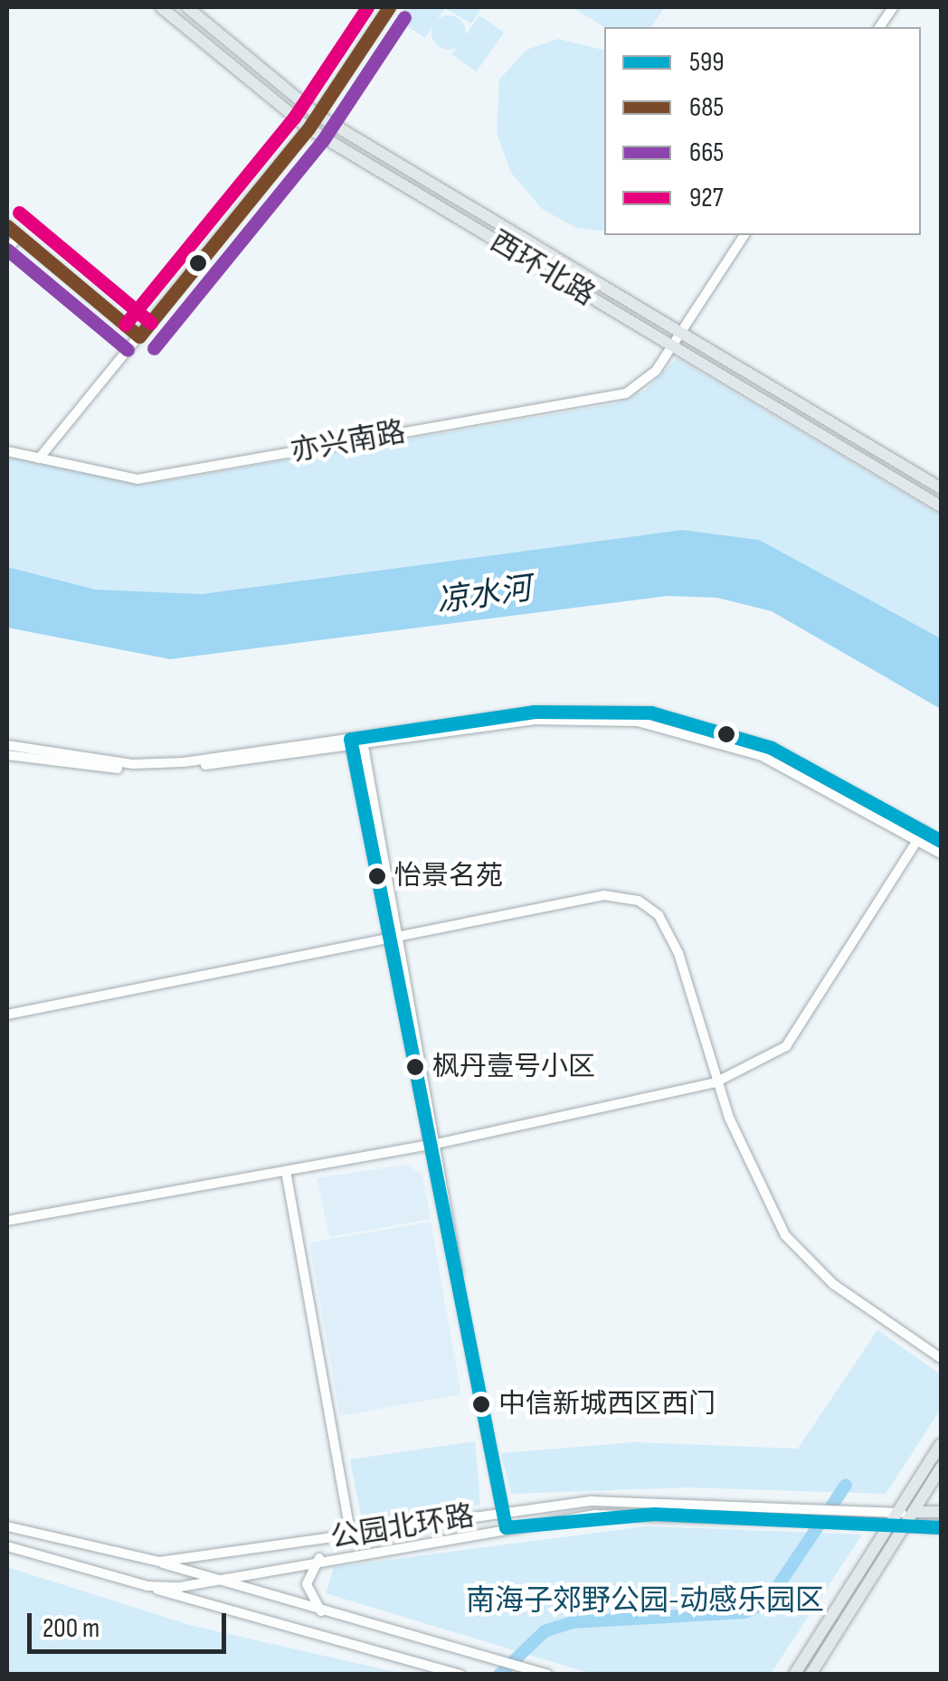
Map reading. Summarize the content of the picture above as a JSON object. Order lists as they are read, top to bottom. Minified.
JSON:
{"streets":{"main road":["西环北路"],"street":["亦兴南路","公园北环路"]},"crossings":[["西环北路","亦兴南路"]],"water":["凉水河"],"parks":["南海子郊野公园-动感乐园区"],"places":["怡景名苑","枫丹壹号小区","中信新城西区西门"],"lines":["transit line 685","transit line 927","transit line 665","transit line 599"],"legend":["599","685","665","927"],"scale_bar":"200 m"}
